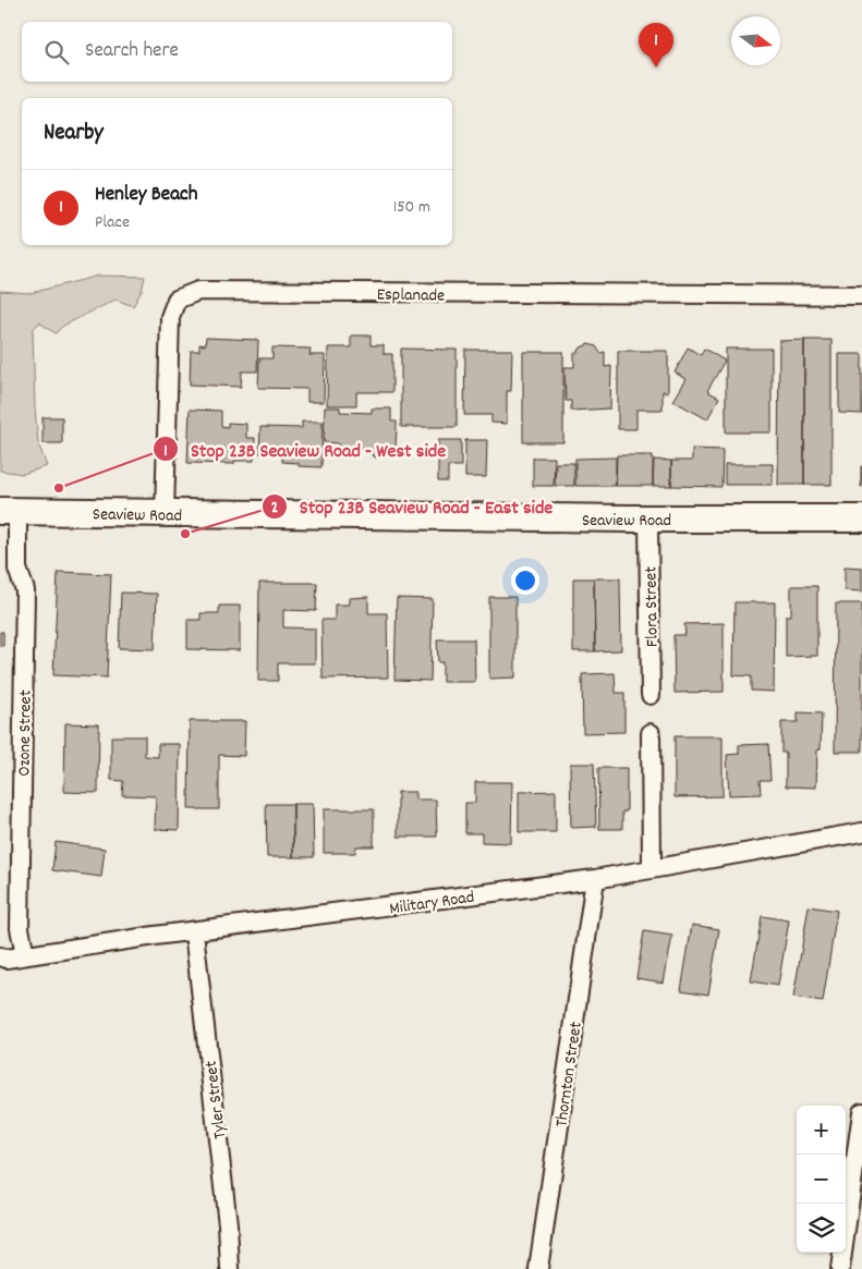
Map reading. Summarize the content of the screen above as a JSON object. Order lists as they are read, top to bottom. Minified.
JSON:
{"streets":{"main road":["Seaview Road"],"street":["Esplanade","Flora Street","Ozone Street","Military Road","Thornton Street","Tyler Street"]},"crossings":[["Esplanade","Seaview Road"],["Seaview Road","Flora Street"],["Seaview Road","Ozone Street"],["Ozone Street","Military Road"],["Military Road","Thornton Street"],["Military Road","Tyler Street"]],"places":["Stop 23B Seaview Road - West side","Stop 23B Seaview Road - East side"],"north":"right","page":{"search":"Search here","pins":"1","heading":"Nearby","list":[{"mark":"1","name":"Henley Beach","note":"Place","value":"150 m"}],"map_buttons":["+","−"]}}
